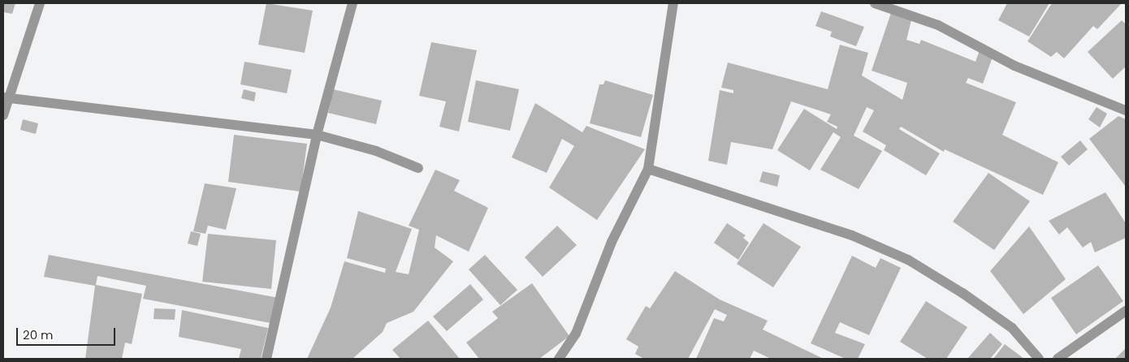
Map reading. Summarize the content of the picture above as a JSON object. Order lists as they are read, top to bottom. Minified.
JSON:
{"scale_bar":"20 m"}
